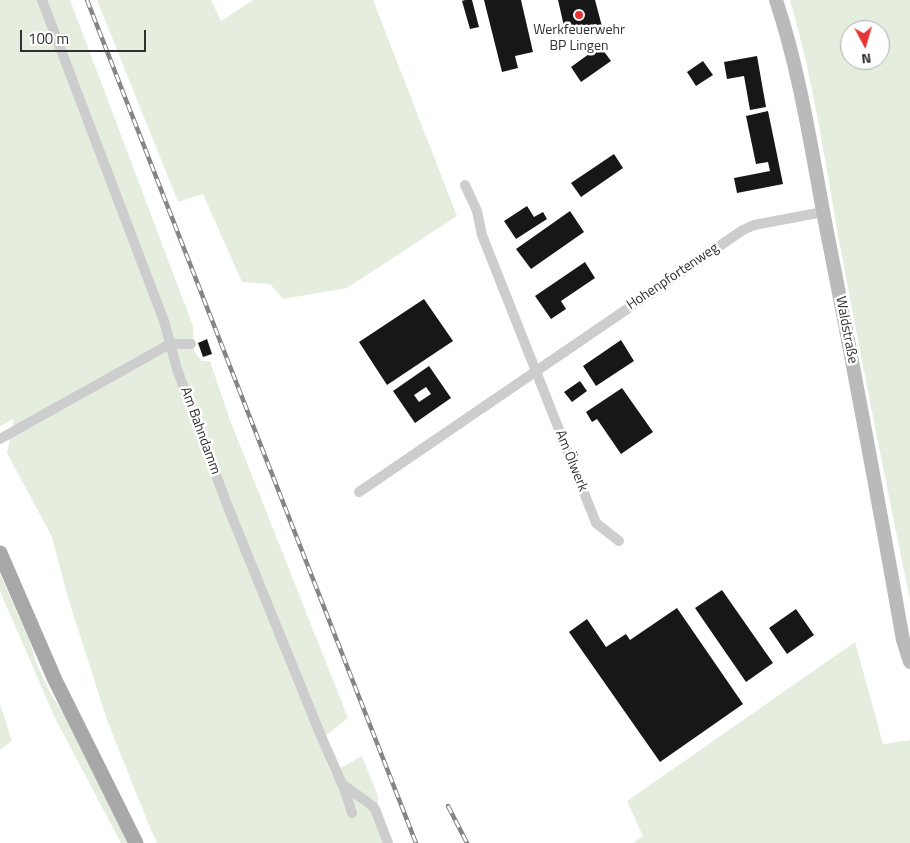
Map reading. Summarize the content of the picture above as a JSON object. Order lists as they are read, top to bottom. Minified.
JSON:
{"streets":{"street":["Hohenpfortenweg","Waldstraße","Am Bahndamm","Am Ölwerk"]},"crossings":[["Hohenpfortenweg","Waldstraße"],["Hohenpfortenweg","Am Ölwerk"]],"places":["Werkfeuerwehr BP Lingen"],"scale_bar":"100 m","north":"bottom"}
